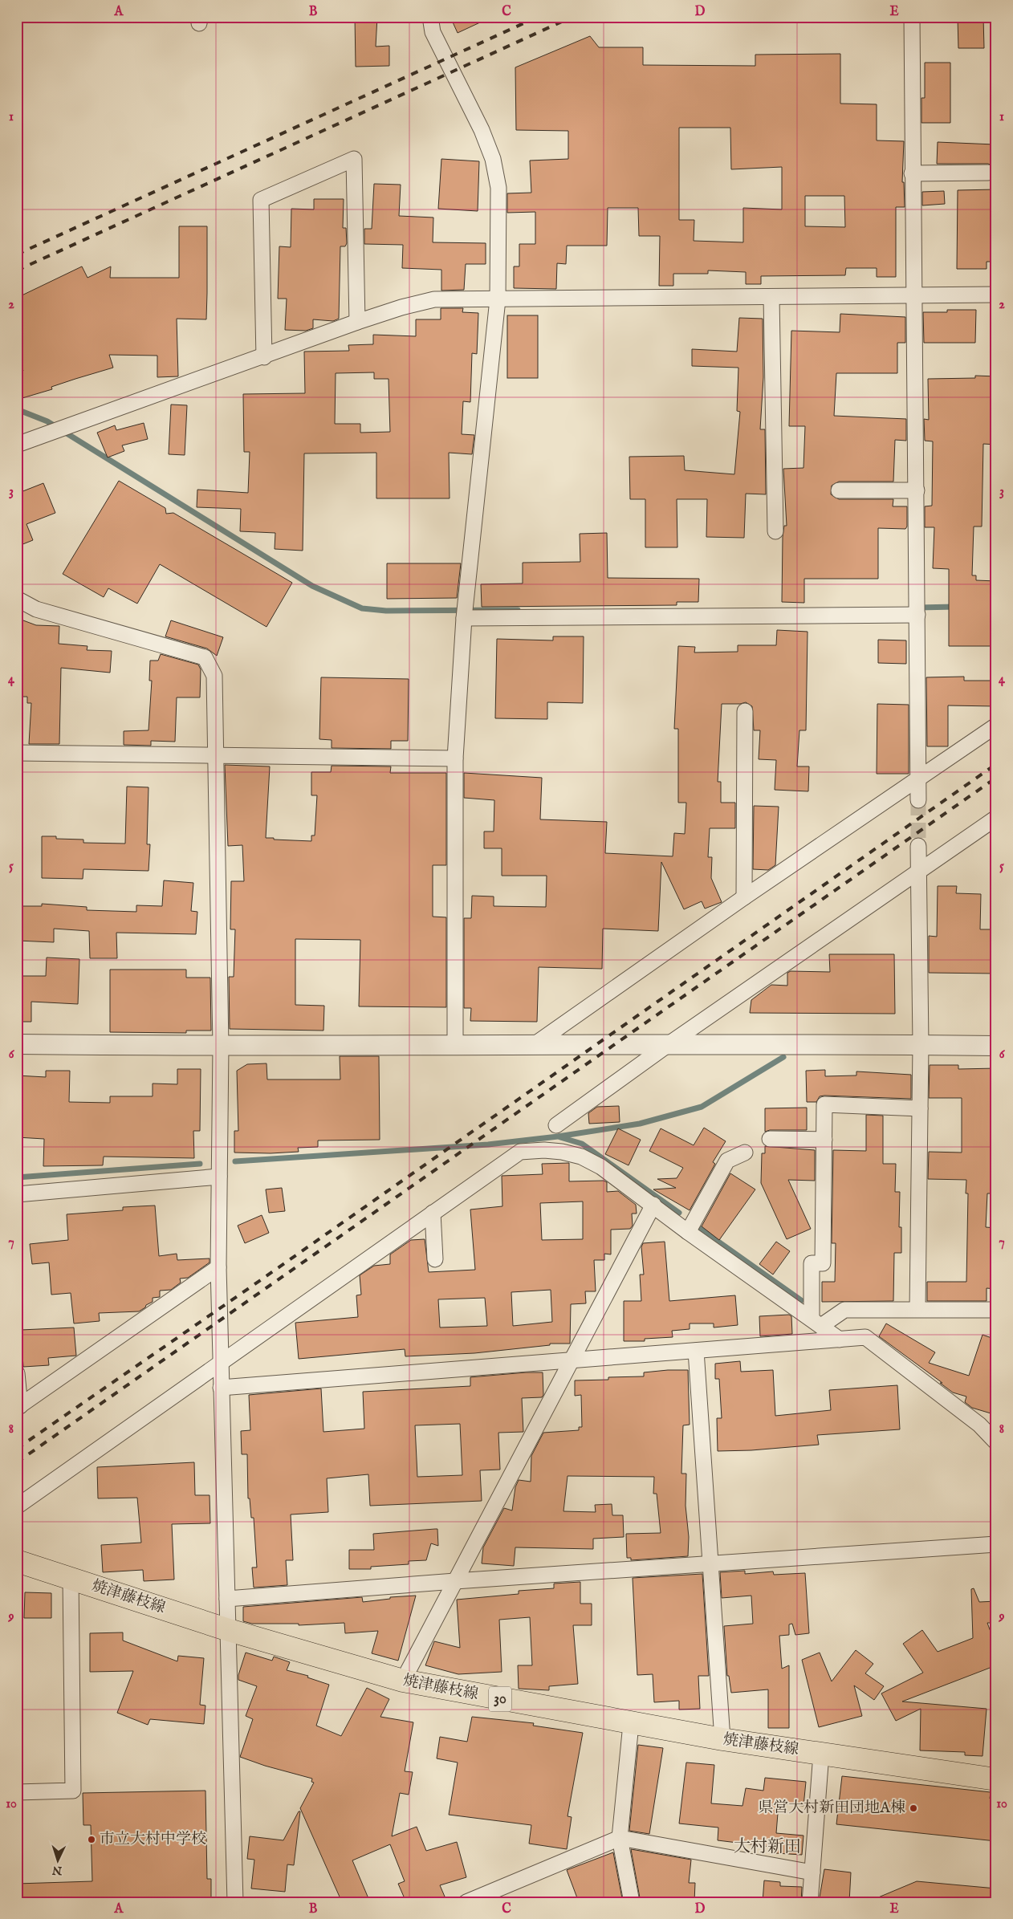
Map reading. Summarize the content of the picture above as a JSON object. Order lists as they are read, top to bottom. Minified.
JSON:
{"streets":{"main road":["焼津藤枝線","30"]},"districts":["大村新田"],"places":["県営大村新田団地A棟","市立大村中学校"],"north":"bottom","grid":{"columns":["A","B","C","D","E"],"rows":["1","2","3","4","5","6","7","8","9","10"]}}
